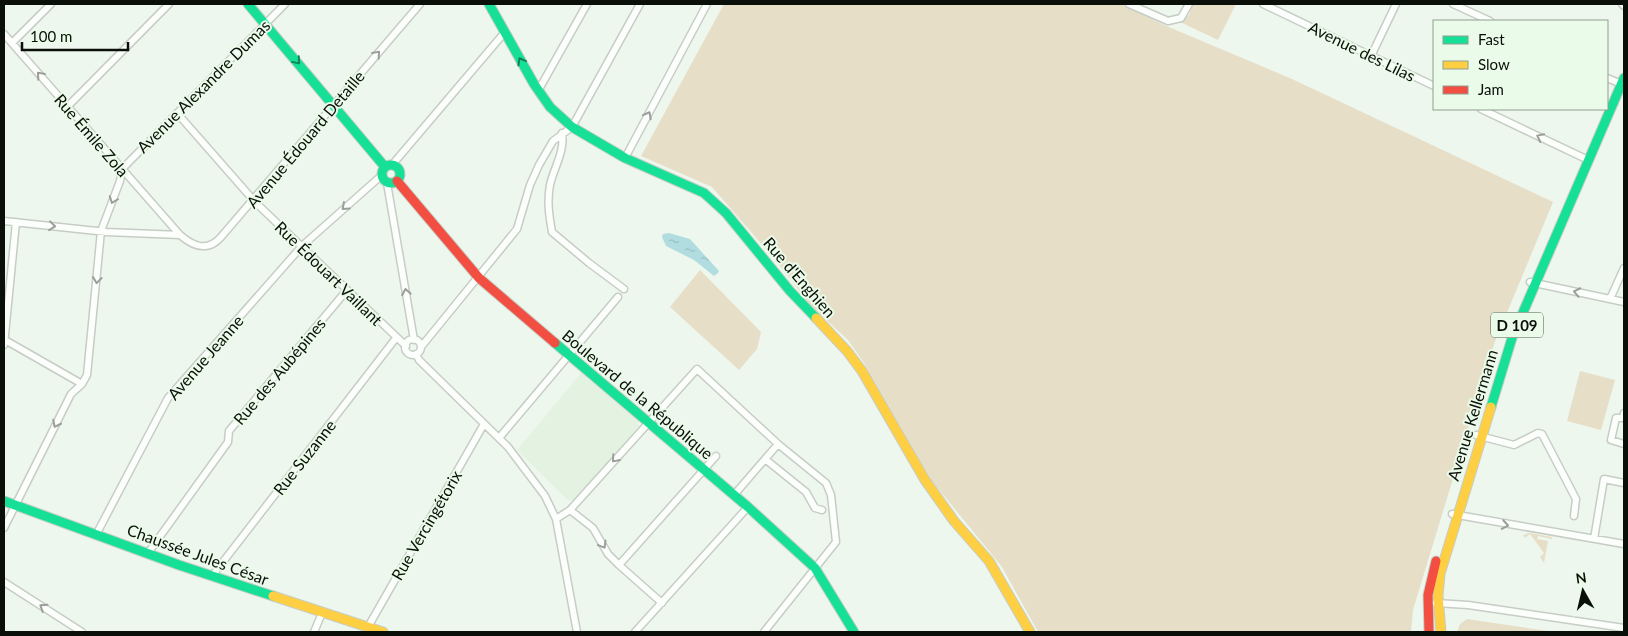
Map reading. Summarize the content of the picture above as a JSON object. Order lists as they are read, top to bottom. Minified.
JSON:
{"streets":{"street":["Avenue des Lilas","Avenue Alexandre Dumas","Rue Émile Zola","Avenue Édouard Detaille","Rue Édouart Vaillant","Rue d'Enghien","D 109","Avenue Jeanne","Rue des Aubépines","Boulevard de la République","Avenue Kellermann","Rue Suzanne","Rue Vercingétorix","Chaussée Jules César"]},"crossings":[["Avenue Alexandre Dumas","Rue Émile Zola"],["Avenue Alexandre Dumas","Rue Édouart Vaillant"],["Avenue Alexandre Dumas","Boulevard de la République"],["Rue Émile Zola","Avenue Édouard Detaille"],["Avenue Édouard Detaille","Rue Édouart Vaillant"],["Avenue Édouard Detaille","Boulevard de la République"],["Rue Édouart Vaillant","Avenue Jeanne"],["Rue Édouart Vaillant","Rue des Aubépines"],["Rue Édouart Vaillant","Rue Suzanne"],["Rue d'Enghien","Avenue Jeanne"],["Avenue Jeanne","Boulevard de la République"],["Avenue Jeanne","Chaussée Jules César"],["Rue des Aubépines","Chaussée Jules César"],["Rue Suzanne","Chaussée Jules César"],["Rue Vercingétorix","Chaussée Jules César"]],"one_way":["Avenue Édouard Detaille"],"legend":["Fast","Slow","Jam"],"scale_bar":"100 m","north":"top"}
